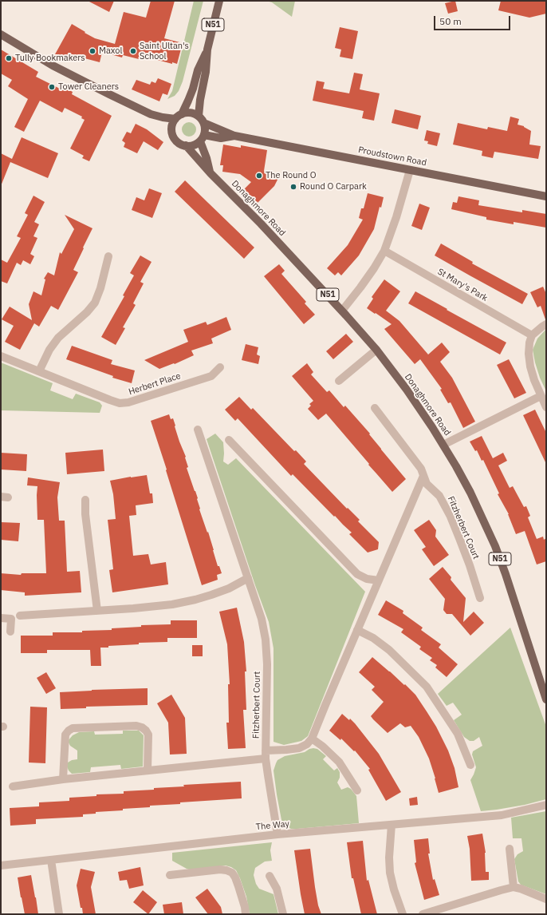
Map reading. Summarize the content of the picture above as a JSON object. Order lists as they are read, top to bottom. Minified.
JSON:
{"streets":{"main road":["N51","Proudstown Road","Donaghmore Road"],"street":["St Mary's Park","Herbert Place","Fitzherbert Court","The Way"]},"crossings":[["N51","Proudstown Road"],["N51","Donaghmore Road"],["Proudstown Road","Donaghmore Road"],["Fitzherbert Court","The Way"]],"places":["Maxol","Saint Ultan's School","Tully Bookmakers","Tower Cleaners","The Round O","Round O Carpark"],"scale_bar":"50 m"}
